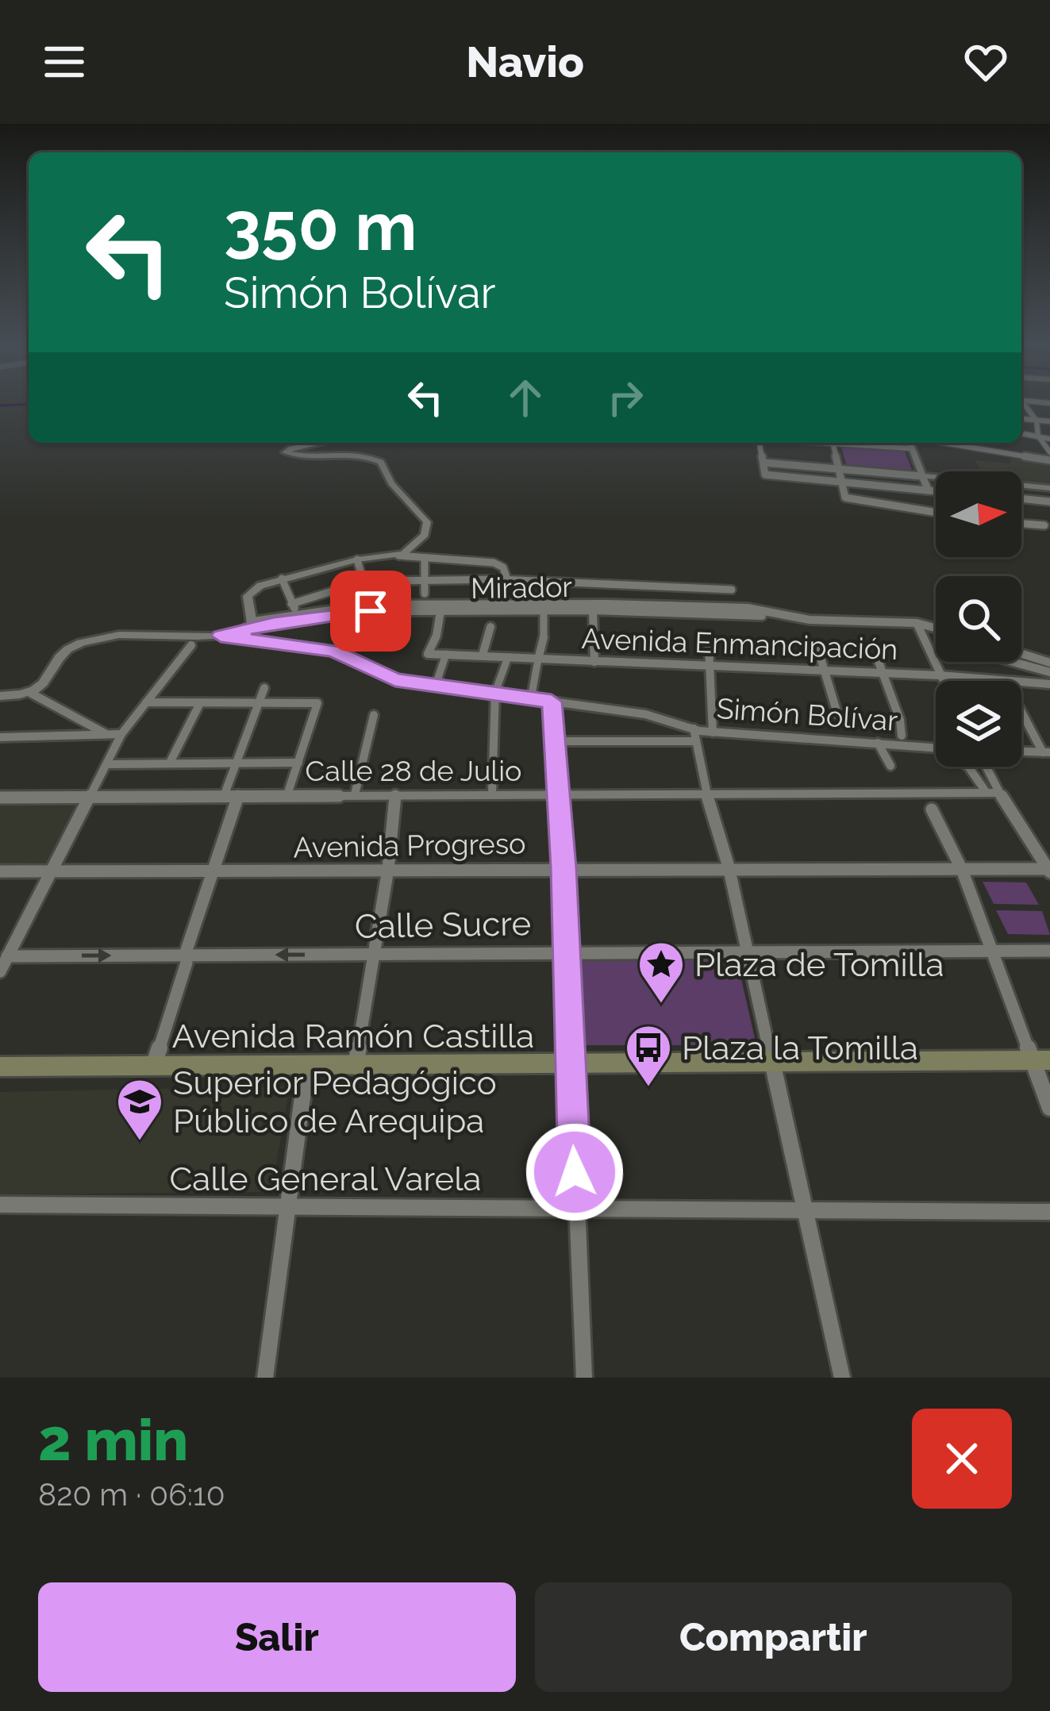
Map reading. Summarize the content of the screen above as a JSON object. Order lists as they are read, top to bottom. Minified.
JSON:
{"streets":{"main road":["Avenida Ramón Castilla"],"street":["Mirador","Avenida Enmancipación","Simón Bolívar","Calle 28 de Julio","Avenida Progreso","Calle Sucre","Calle General Varela"]},"crossings":[["Mirador","Avenida Enmancipación"],["Simón Bolívar","Calle 28 de Julio"]],"places":{"place":["Plaza de Tomilla"],"bus stop":["Plaza la Tomilla"],"school or university":["Superior Pedagógico Público de Arequipa"]},"north":"right","page":{"header":"Navio","turn":["350 m","Simón Bolívar"],"heading":["2 min","820 m · 06:10"],"buttons":["Salir","Compartir"]}}
